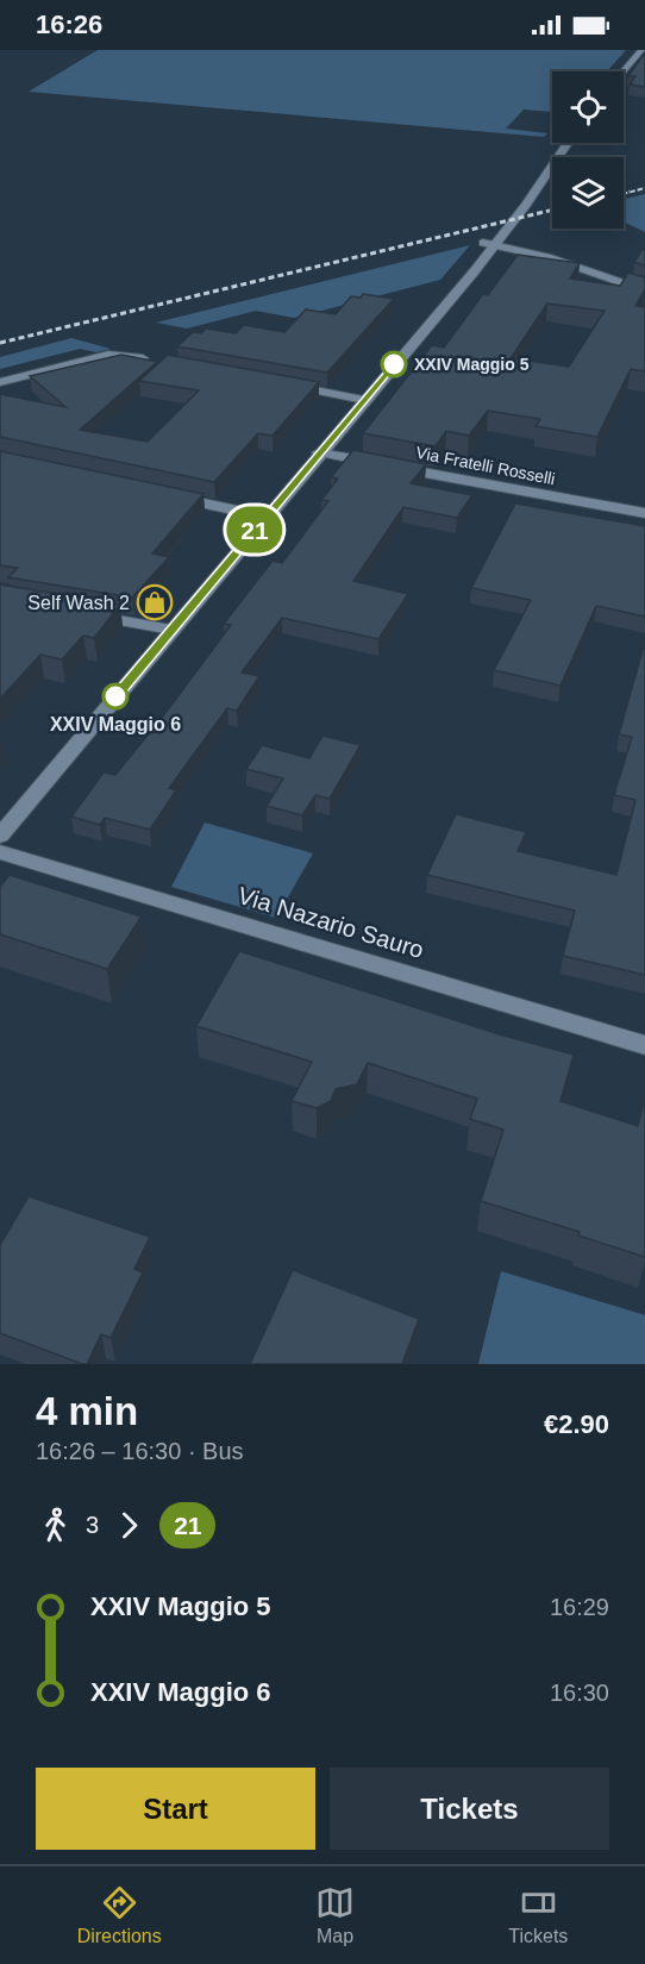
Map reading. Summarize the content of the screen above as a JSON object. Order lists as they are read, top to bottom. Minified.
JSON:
{"streets":{"street":["Via Fratelli Rosselli","Via Nazario Sauro"]},"places":{"other":["XXIV Maggio 5","XXIV Maggio 6"],"shop":["Self Wash 2"]},"lines":["bus line 21"],"page":{"status":"16:26","on_map":"21","heading":["4 min","16:26 – 16:30 · Bus","€2.90"],"legs":["3","21"],"list":[{"name":"XXIV Maggio 5","value":"16:29"},{"name":"XXIV Maggio 6","value":"16:30"}],"buttons":["Start","Tickets"],"tabs":["Directions","Map","Tickets"]}}
